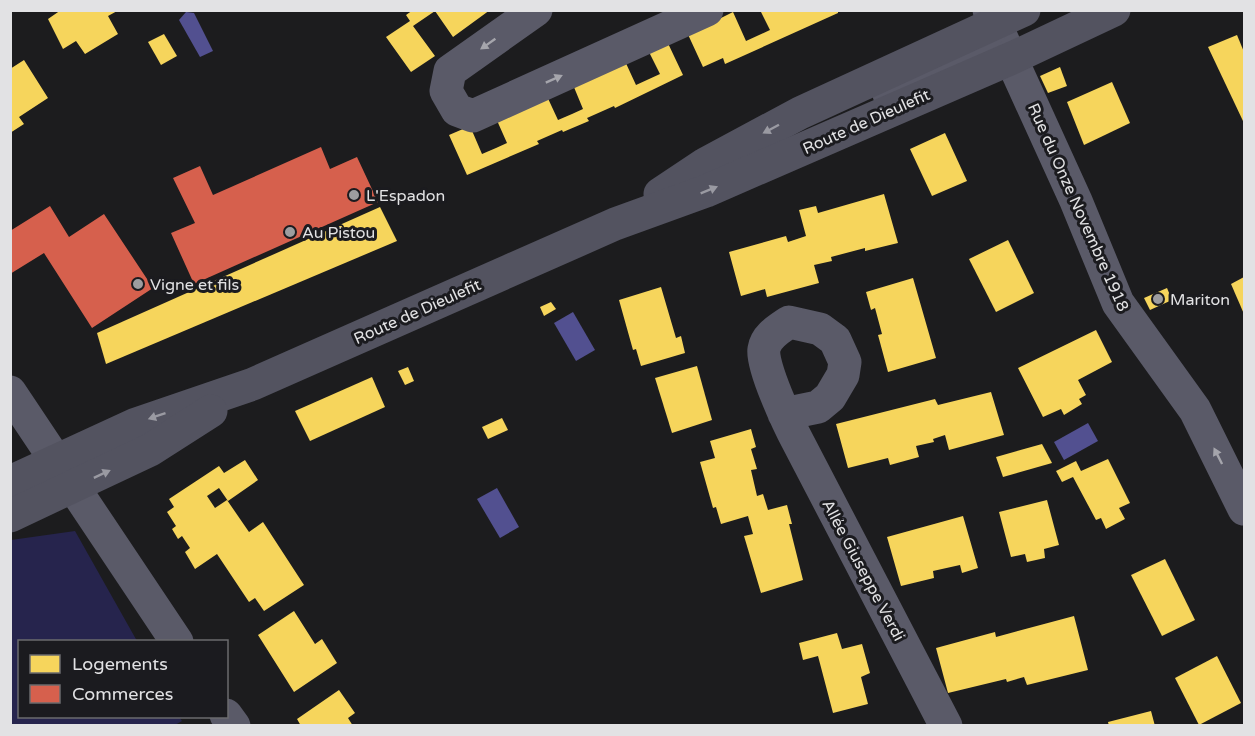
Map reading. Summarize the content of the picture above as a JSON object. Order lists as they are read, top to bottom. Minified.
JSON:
{"streets":{"main road":["Route de Dieulefit"],"street":["Rue du Onze Novembre 1918","Allée Giuseppe Verdi"]},"crossings":[["Route de Dieulefit","Rue du Onze Novembre 1918"]],"one_way":["Rue du Onze Novembre 1918"],"places":["L'Espadon","Au Pistou","Vigne et fils","Mariton"],"legend":["Logements","Commerces"]}
